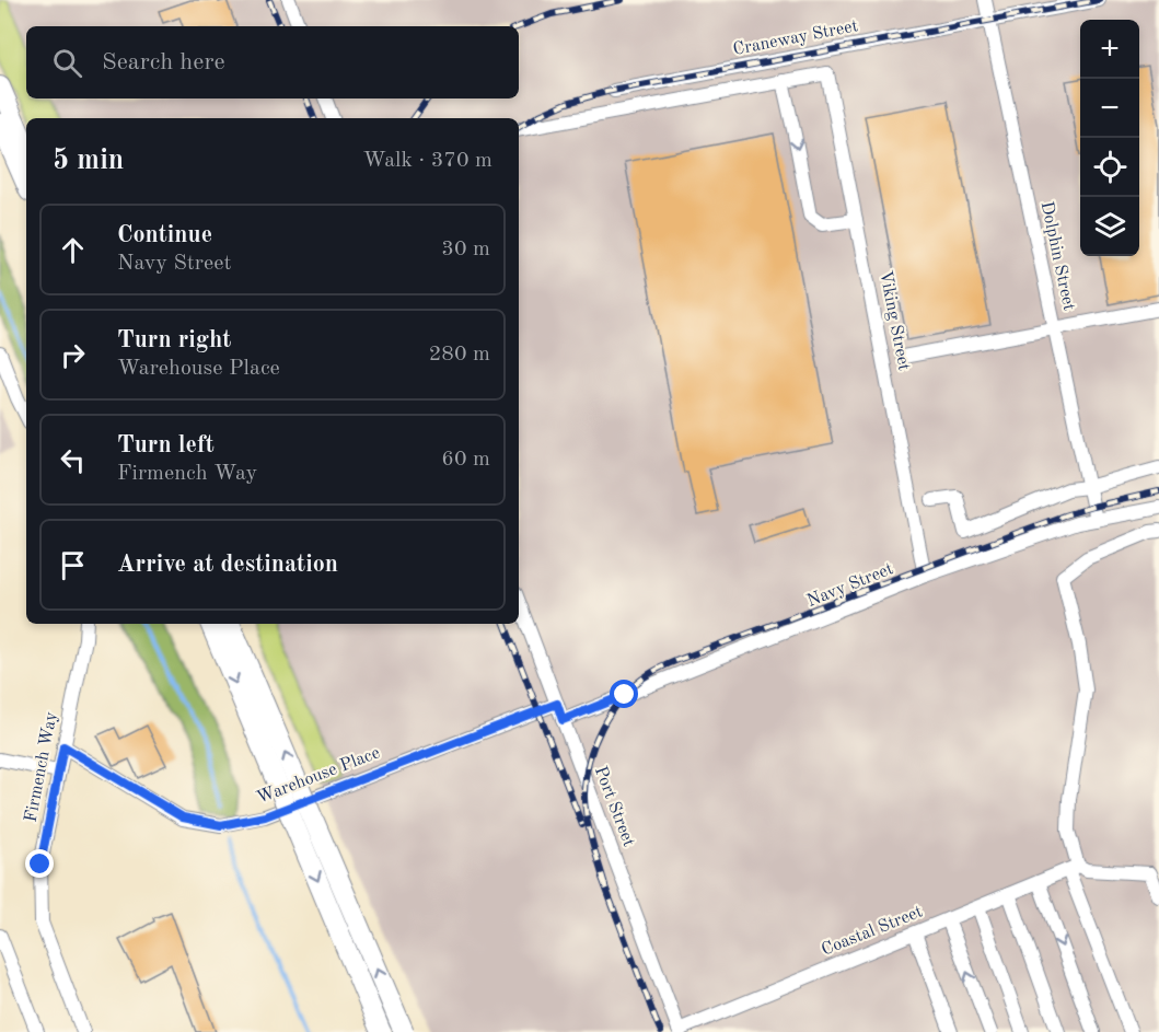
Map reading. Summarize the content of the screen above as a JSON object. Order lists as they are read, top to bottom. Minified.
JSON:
{"streets":{"street":["Craneway Street","Dolphin Street","Viking Street","Navy Street","Firmench Way","Warehouse Place","Port Street","Coastal Street"]},"crossings":[["Craneway Street","Dolphin Street"],["Dolphin Street","Navy Street"],["Viking Street","Navy Street"],["Navy Street","Port Street"],["Firmench Way","Warehouse Place"],["Warehouse Place","Port Street"],["Port Street","Coastal Street"]],"page":{"map_buttons":["+","−"],"search":"Search here","heading":["5 min","Walk · 370 m"],"list":[["Continue","Navy Street","30 m"],["Turn right","Warehouse Place","280 m"],["Turn left","Firmench Way","60 m"],"Arrive at destination"]}}
